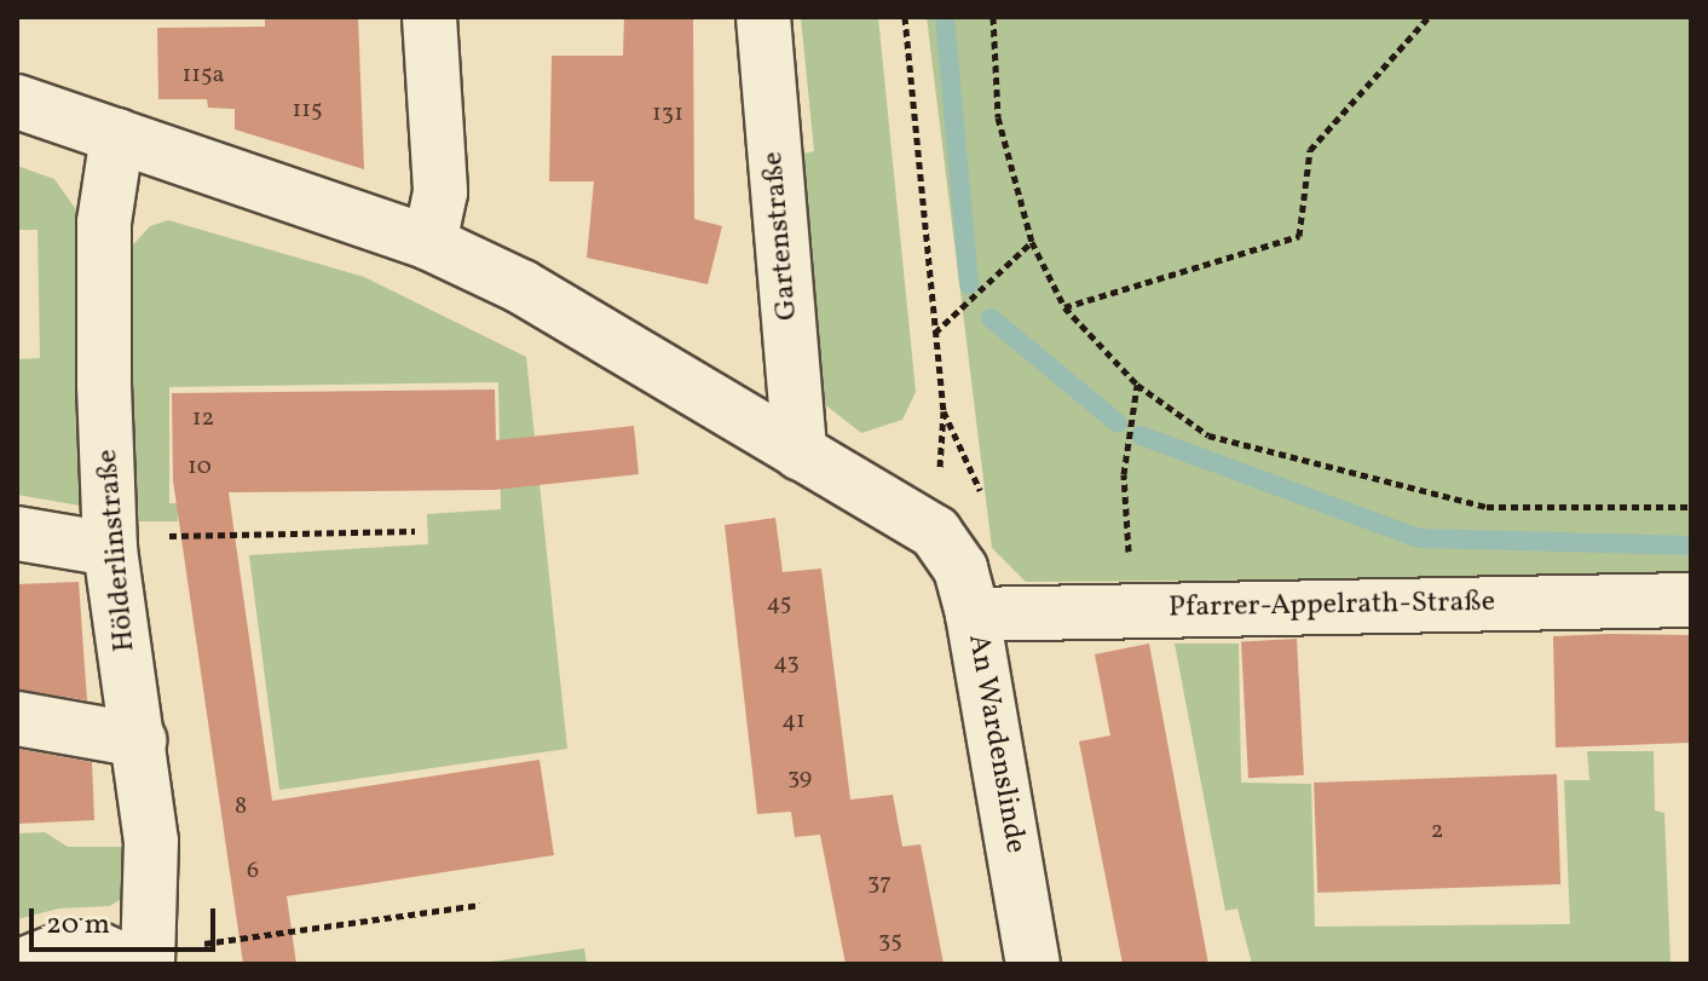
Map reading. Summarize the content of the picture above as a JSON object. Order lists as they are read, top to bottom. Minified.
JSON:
{"streets":{"street":["Gartenstraße","Hölderlinstraße","Pfarrer-Appelrath-Straße","An Wardenslinde"]},"crossings":[["Pfarrer-Appelrath-Straße","An Wardenslinde"]],"house_numbers":["115a","115","131","12","10","45","43","41","39","8","2","6","37","35"],"scale_bar":"20 m"}
